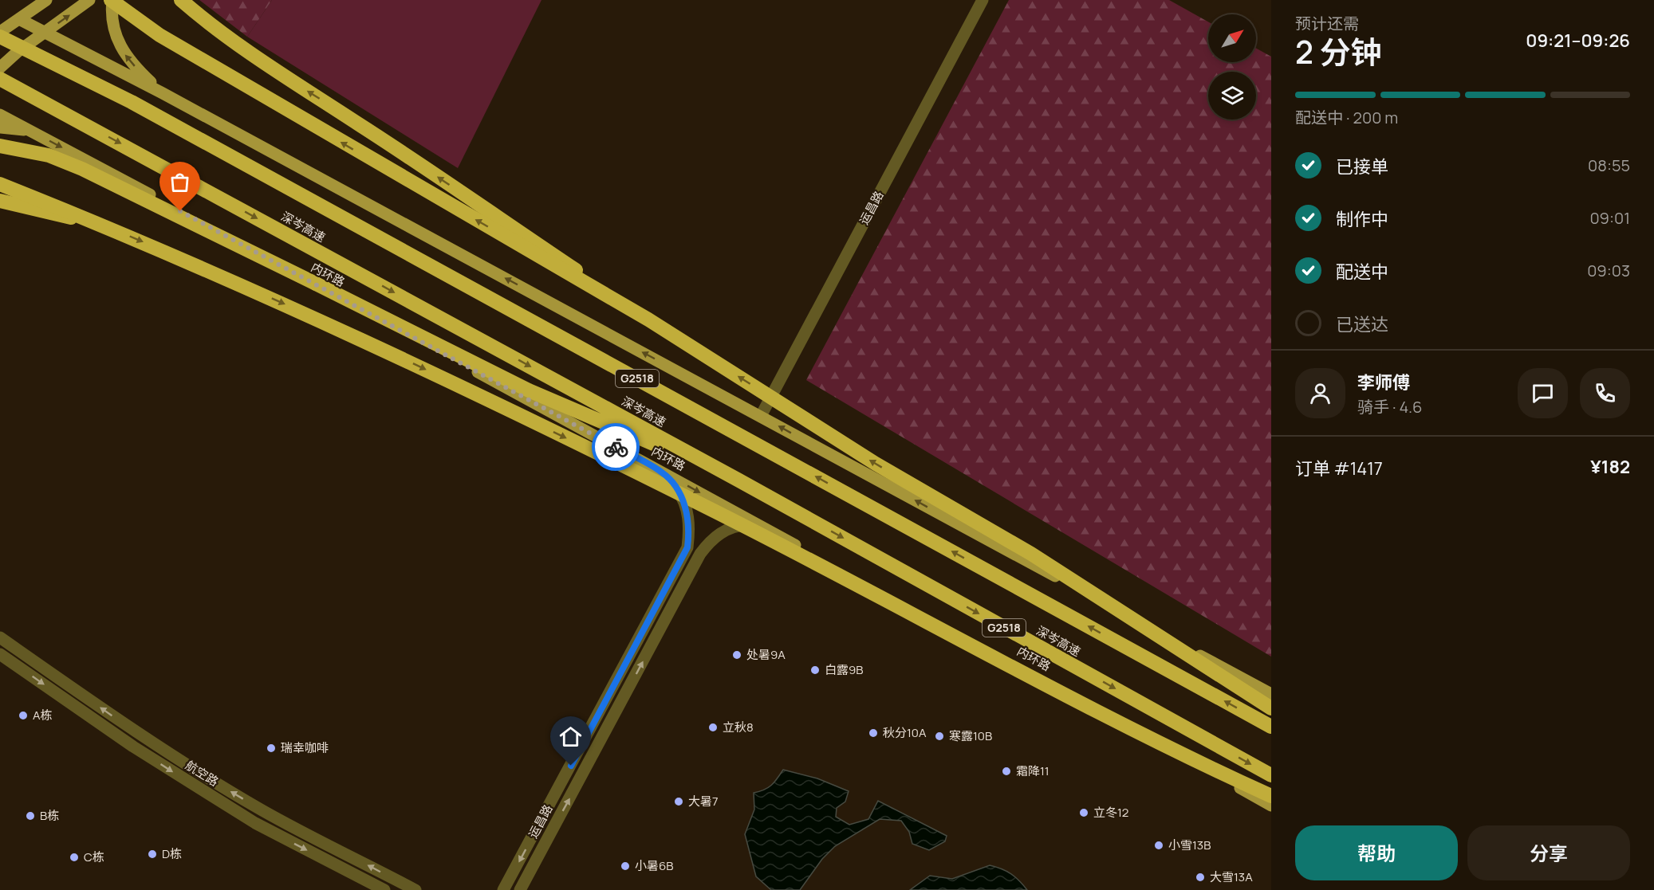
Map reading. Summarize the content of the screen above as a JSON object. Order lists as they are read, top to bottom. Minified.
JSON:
{"streets":{"highway":["深岑高速","G2518"],"main road":["内环路"],"street":["运昌路","航空路"]},"crossings":[["运昌路","内环路"]],"places":["处暑9A","白露9B","A栋","立秋8","秋分10A","寒露10B","瑞幸咖啡","霜降11","大暑7","立冬12","B栋","小雪13B","D栋","C栋","小暑6B","大雪13A"],"north":"top right","page":{"heading":["2 分钟","预计还需","09:21–09:26"],"panel":["李师傅","骑手 · 4.6","订单 #1417","¥182"],"bar":"配送中 · 200 m","list":[["已接单","08:55"],["制作中","09:01"],["配送中","09:03"],"已送达"],"buttons":["帮助","分享"]}}
